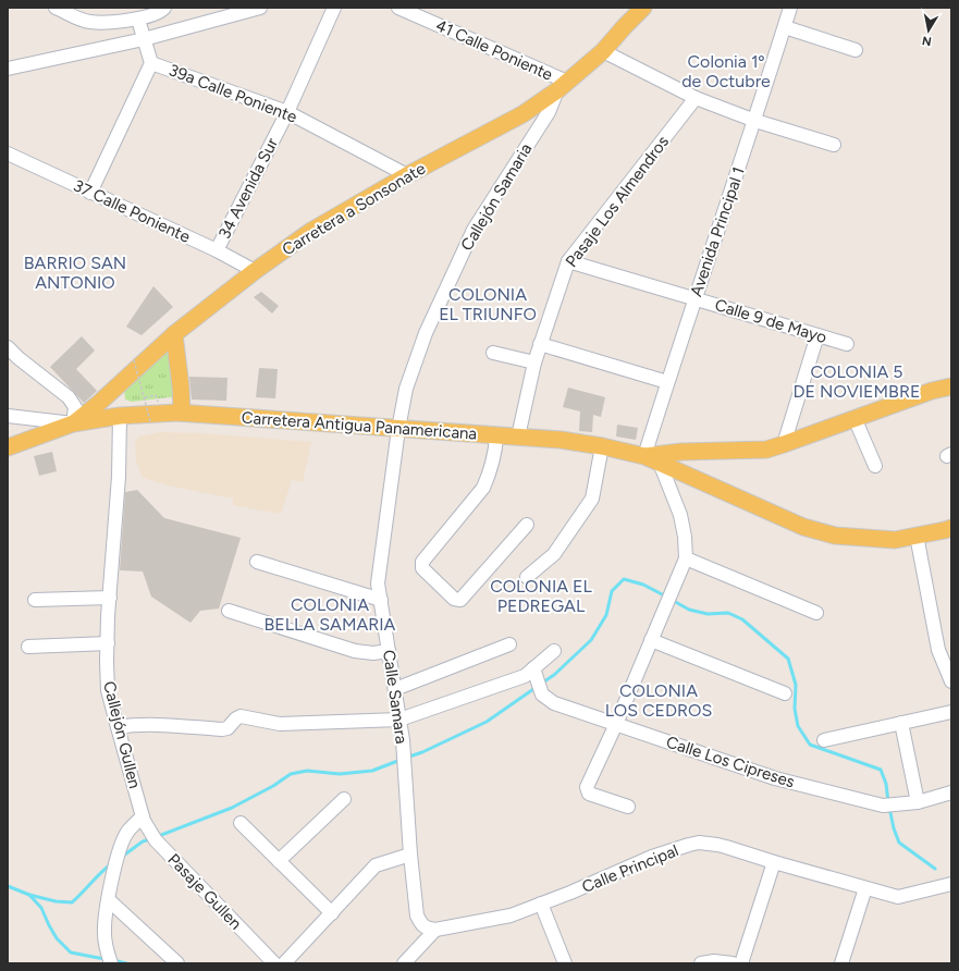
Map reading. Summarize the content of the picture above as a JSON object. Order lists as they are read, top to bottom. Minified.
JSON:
{"streets":{"main road":["Carretera a Sonsonate","Carretera Antigua Panamericana"],"street":["41 Calle Poniente","39a Calle Poniente","34 Avenida Sur","Callejón Samaria","Pasaje Los Almendros","37 Calle Poniente","Avenida Principal 1","Calle 9 de Mayo","Calle Samara","Callejón Gullen","Calle Los Cipreses","Calle Principal","Pasaje Gullen"]},"crossings":[["41 Calle Poniente","Callejón Samaria"],["41 Calle Poniente","Carretera a Sonsonate"],["39a Calle Poniente","34 Avenida Sur"],["39a Calle Poniente","Carretera a Sonsonate"],["34 Avenida Sur","37 Calle Poniente"],["Callejón Samaria","Carretera a Sonsonate"],["Callejón Samaria","Carretera Antigua Panamericana"],["Callejón Samaria","Calle Samara"],["Pasaje Los Almendros","Calle 9 de Mayo"],["Pasaje Los Almendros","Carretera Antigua Panamericana"],["Carretera a Sonsonate","37 Calle Poniente"],["Carretera a Sonsonate","Carretera Antigua Panamericana"],["Avenida Principal 1","Calle 9 de Mayo"],["Avenida Principal 1","Carretera Antigua Panamericana"],["Carretera Antigua Panamericana","Calle Samara"],["Carretera Antigua Panamericana","Callejón Gullen"],["Calle Samara","Calle Principal"],["Callejón Gullen","Pasaje Gullen"]],"districts":["Colonia 1º de Octubre","BARRIO SAN ANTONIO","COLONIA EL TRIUNFO","COLONIA 5 DE NOVIEMBRE","COLONIA EL PEDREGAL","COLONIA BELLA SAMARIA","COLONIA LOS CEDROS"],"north":"bottom"}
